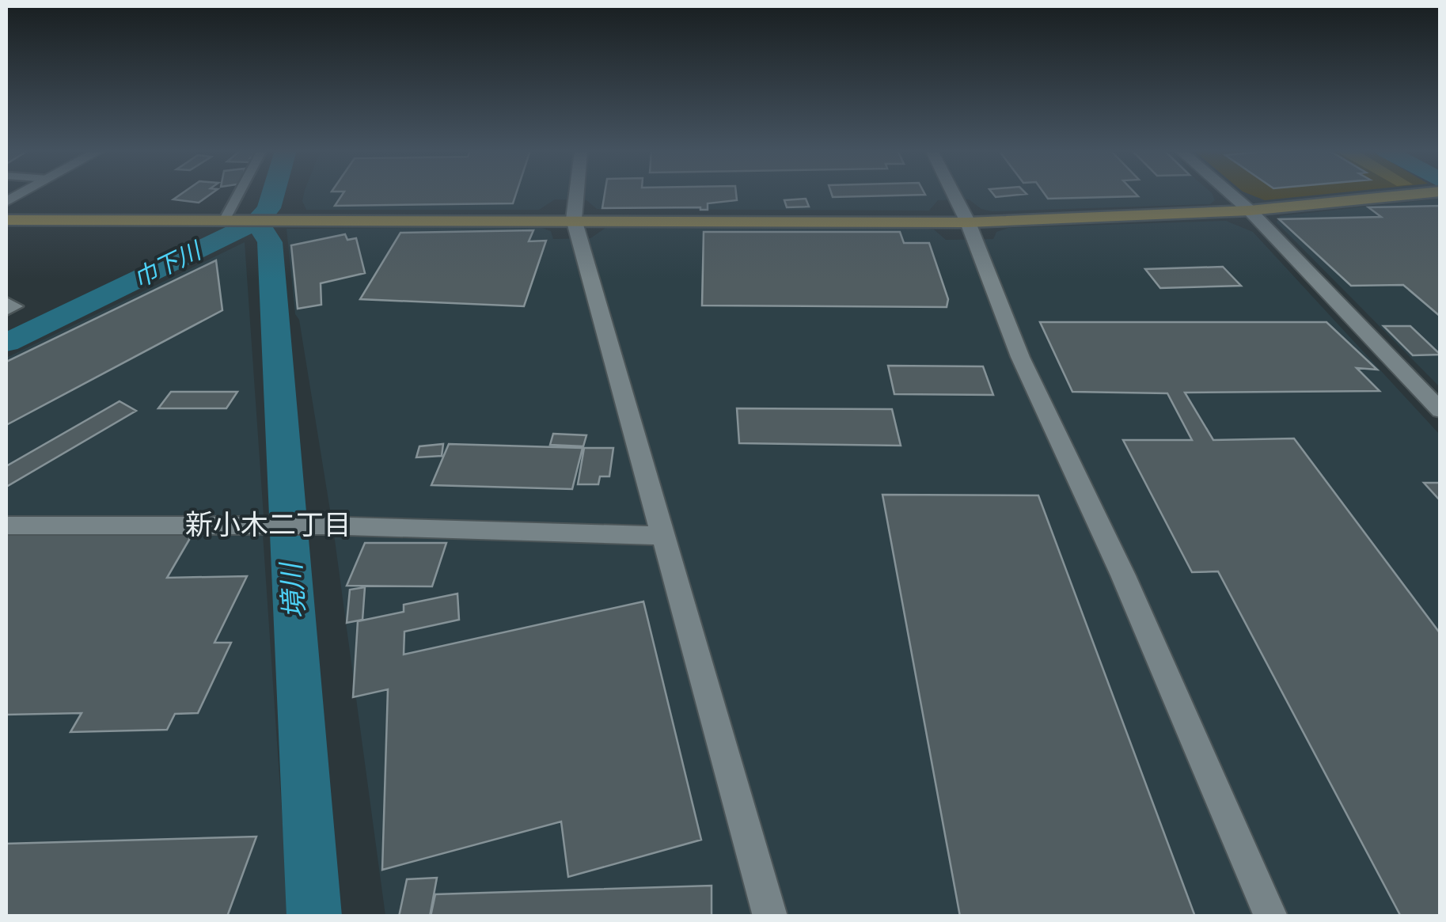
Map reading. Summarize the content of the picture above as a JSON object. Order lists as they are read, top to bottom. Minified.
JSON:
{"districts":["新小木二丁目"],"water":["巾下川","境川"]}
